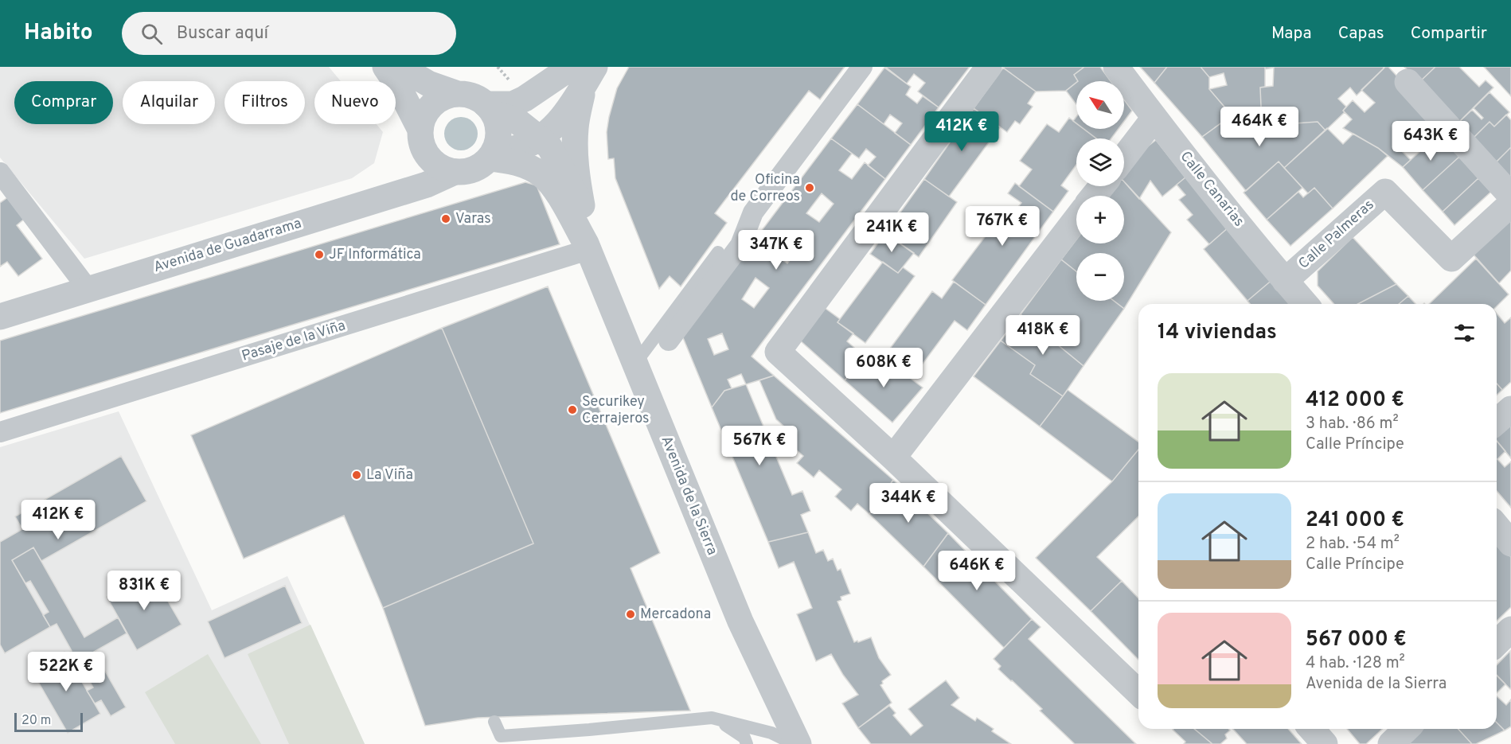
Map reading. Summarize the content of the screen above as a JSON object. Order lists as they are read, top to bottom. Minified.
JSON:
{"streets":{"street":["Calle Canarias","Calle Palmeras","Avenida de Guadarrama","Pasaje de la Viña","Avenida de la Sierra"]},"crossings":[["Calle Canarias","Calle Palmeras"],["Avenida de Guadarrama","Avenida de la Sierra"],["Pasaje de la Viña","Avenida de la Sierra"]],"places":["Oficina de Correos","Varas","JF Informática","Securikey Cerrajeros","La Viña","Mercadona"],"scale_bar":"20 m","north":"top left","page":{"header":"Habito","search":"Buscar aquí","nav":["Mapa","Capas","Compartir"],"map_buttons":["+","−"],"chip":["Comprar","Alquilar","Filtros","Nuevo"],"price":["464K €","412K €","643K €","767K €","241K €","347K €","418K €","608K €","567K €","344K €","412K €","646K €","831K €","522K €"],"heading":"14 viviendas","list":[{"name":"412 000 €","note":"3 hab. · 86 m² · Calle Príncipe"},{"name":"241 000 €","note":"2 hab. · 54 m² · Calle Príncipe"},{"name":"567 000 €","note":"4 hab. · 128 m² · Avenida de la Sierra"}],"scale":"20 m"}}
